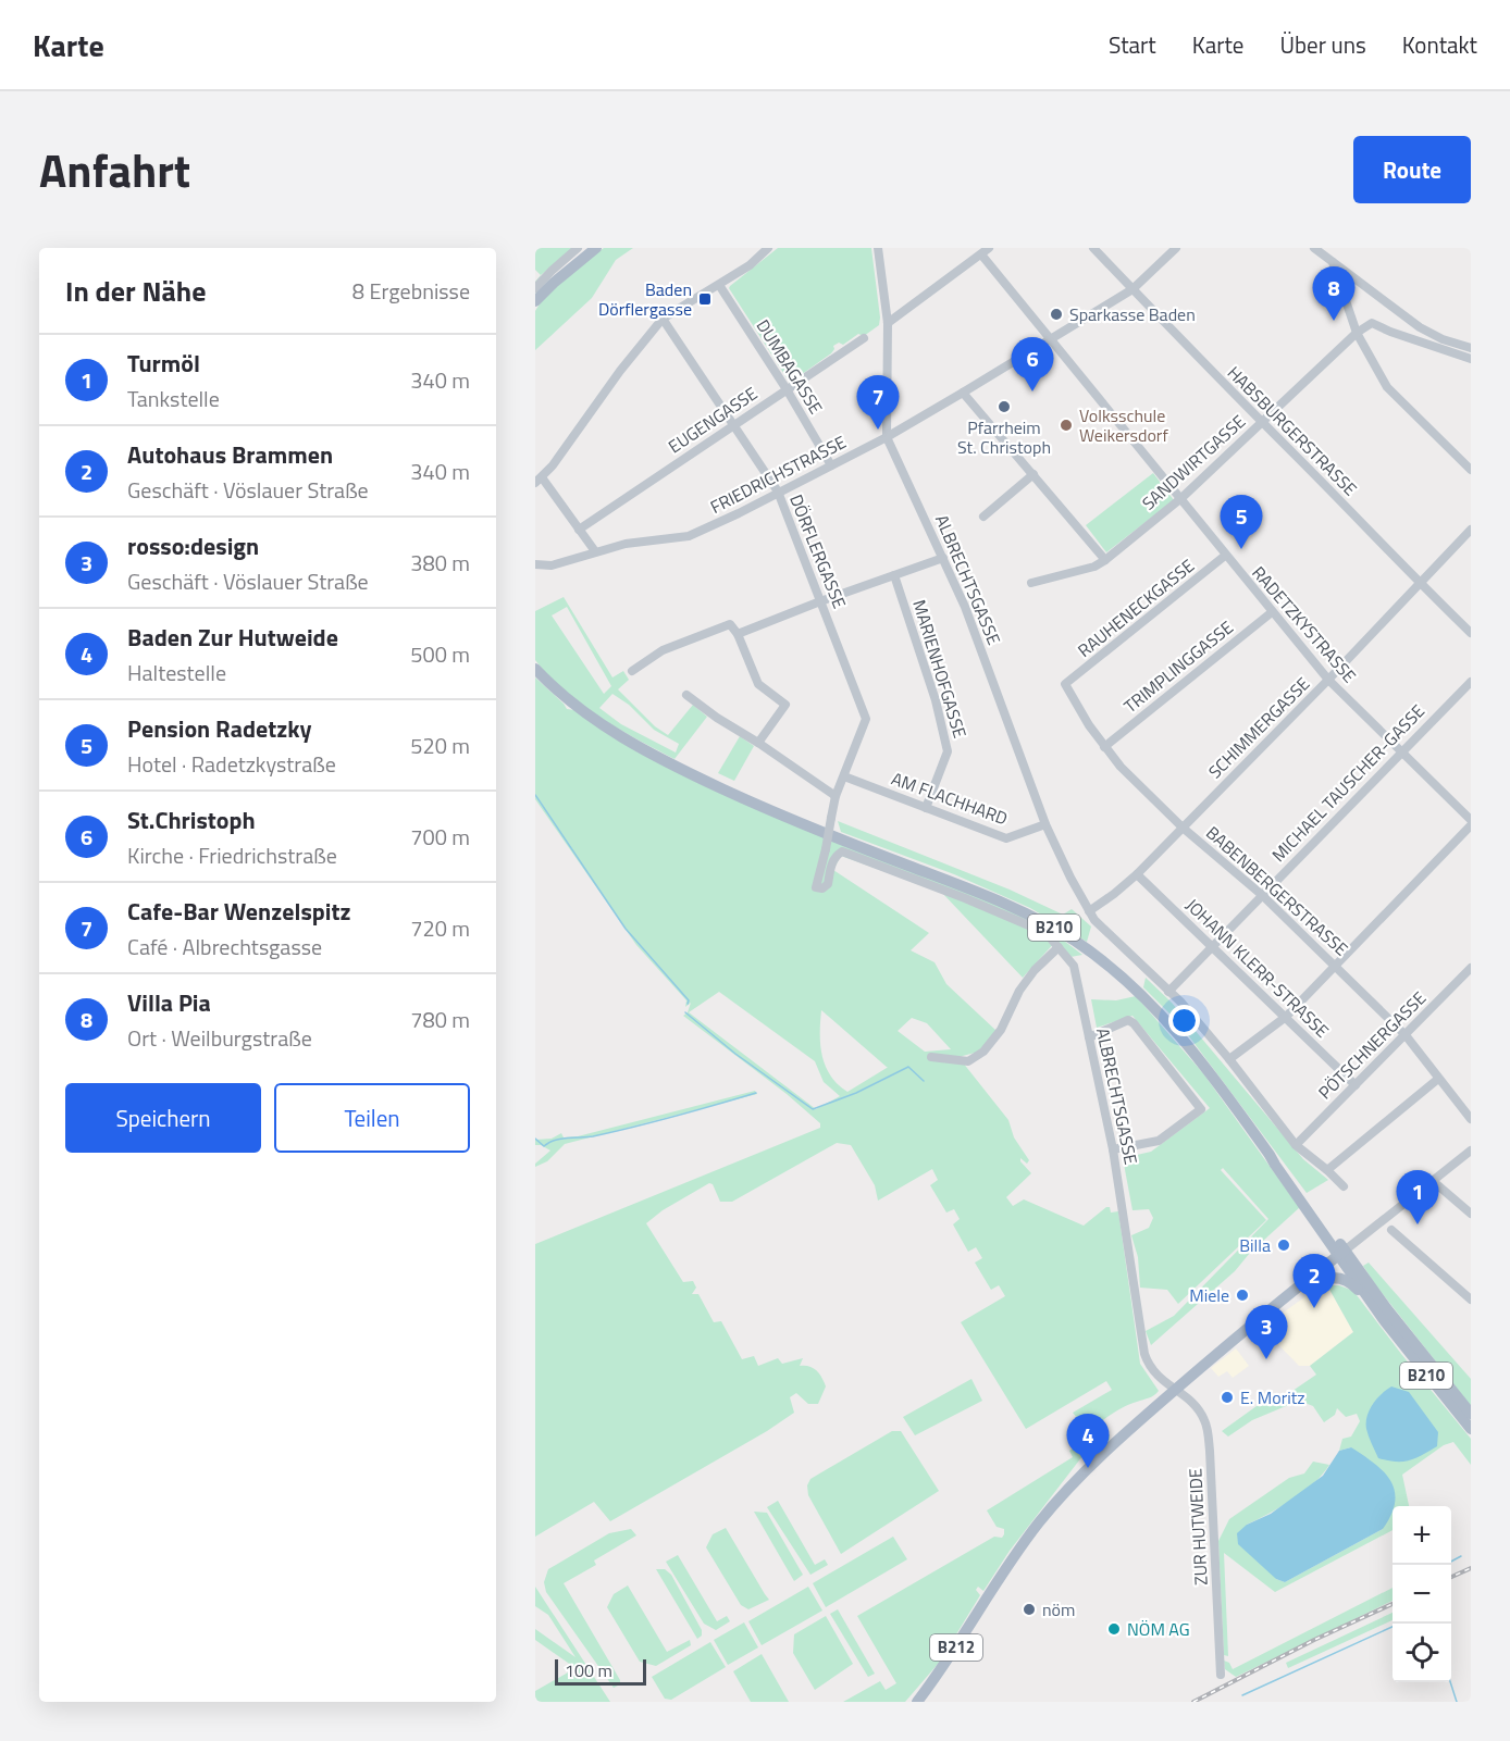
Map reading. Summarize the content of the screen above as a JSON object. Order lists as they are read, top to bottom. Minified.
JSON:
{"streets":{"main road":["B210","B212"],"street":["DUMBAGASSE","EUGENGASSE","HABSBURGERSTRASSE","SANDWIRTGASSE","FRIEDRICHSTRASSE","DÖRFLERGASSE","ALBRECHTSGASSE","RAUHENECKGASSE","RADETZKYSTRASSE","TRIMPLINGGASSE","MARIENHOFGASSE","SCHIMMERGASSE","MICHAEL TAUSCHER-GASSE","AM FLACHHARD","BABENBERGERSTRASSE","JOHANN KLERR-STRASSE","PÖTSCHNERGASSE","ZUR HUTWEIDE"]},"crossings":[["DUMBAGASSE","EUGENGASSE"],["DUMBAGASSE","FRIEDRICHSTRASSE"],["EUGENGASSE","DÖRFLERGASSE"],["HABSBURGERSTRASSE","SANDWIRTGASSE"],["HABSBURGERSTRASSE","FRIEDRICHSTRASSE"],["HABSBURGERSTRASSE","SCHIMMERGASSE"],["SANDWIRTGASSE","RADETZKYSTRASSE"],["FRIEDRICHSTRASSE","DÖRFLERGASSE"],["FRIEDRICHSTRASSE","ALBRECHTSGASSE"],["FRIEDRICHSTRASSE","RADETZKYSTRASSE"],["DÖRFLERGASSE","ALBRECHTSGASSE"],["DÖRFLERGASSE","AM FLACHHARD"],["ALBRECHTSGASSE","SCHIMMERGASSE"],["ALBRECHTSGASSE","MICHAEL TAUSCHER-GASSE"],["ALBRECHTSGASSE","AM FLACHHARD"],["ALBRECHTSGASSE","PÖTSCHNERGASSE"],["ALBRECHTSGASSE","ZUR HUTWEIDE"],["ALBRECHTSGASSE","B212"],["RAUHENECKGASSE","RADETZKYSTRASSE"],["RAUHENECKGASSE","BABENBERGERSTRASSE"],["RADETZKYSTRASSE","TRIMPLINGGASSE"],["RADETZKYSTRASSE","SCHIMMERGASSE"],["RADETZKYSTRASSE","MICHAEL TAUSCHER-GASSE"],["TRIMPLINGGASSE","BABENBERGERSTRASSE"],["MARIENHOFGASSE","AM FLACHHARD"],["SCHIMMERGASSE","BABENBERGERSTRASSE"],["SCHIMMERGASSE","JOHANN KLERR-STRASSE"],["MICHAEL TAUSCHER-GASSE","BABENBERGERSTRASSE"],["MICHAEL TAUSCHER-GASSE","JOHANN KLERR-STRASSE"],["BABENBERGERSTRASSE","PÖTSCHNERGASSE"],["B210","B212"],["JOHANN KLERR-STRASSE","PÖTSCHNERGASSE"],["ZUR HUTWEIDE","B212"]],"places":{"transit":["Baden Dörflergasse"],"other":["Sparkasse Baden","Pfarrheim St. Christoph","Volksschule Weikersdorf","Billa","Miele","E. Moritz","nöm","NÖM AG"]},"scale_bar":"100 m","page":{"header":"Karte","nav":["Start","Karte","Über uns","Kontakt"],"title":"Anfahrt","buttons":["Route",["Speichern","Teilen"]],"heading":["In der Nähe","8 Ergebnisse"],"pins":["8","6","7","5","1","2","3","4"],"list":[{"mark":"1","name":"Turmöl","note":"Tankstelle","value":"340 m"},{"mark":"2","name":"Autohaus Brammen","note":"Geschäft · Vöslauer Straße","value":"340 m"},{"mark":"3","name":"rosso:design","note":"Geschäft · Vöslauer Straße","value":"380 m"},{"mark":"4","name":"Baden Zur Hutweide","note":"Haltestelle","value":"500 m"},{"mark":"5","name":"Pension Radetzky","note":"Hotel · Radetzkystraße","value":"520 m"},{"mark":"6","name":"St.Christoph","note":"Kirche · Friedrichstraße","value":"700 m"},{"mark":"7","name":"Cafe-Bar Wenzelspitz","note":"Café · Albrechtsgasse","value":"720 m"},{"mark":"8","name":"Villa Pia","note":"Ort · Weilburgstraße","value":"780 m"}],"map_buttons":["+","−"],"scale":"100 m"}}
